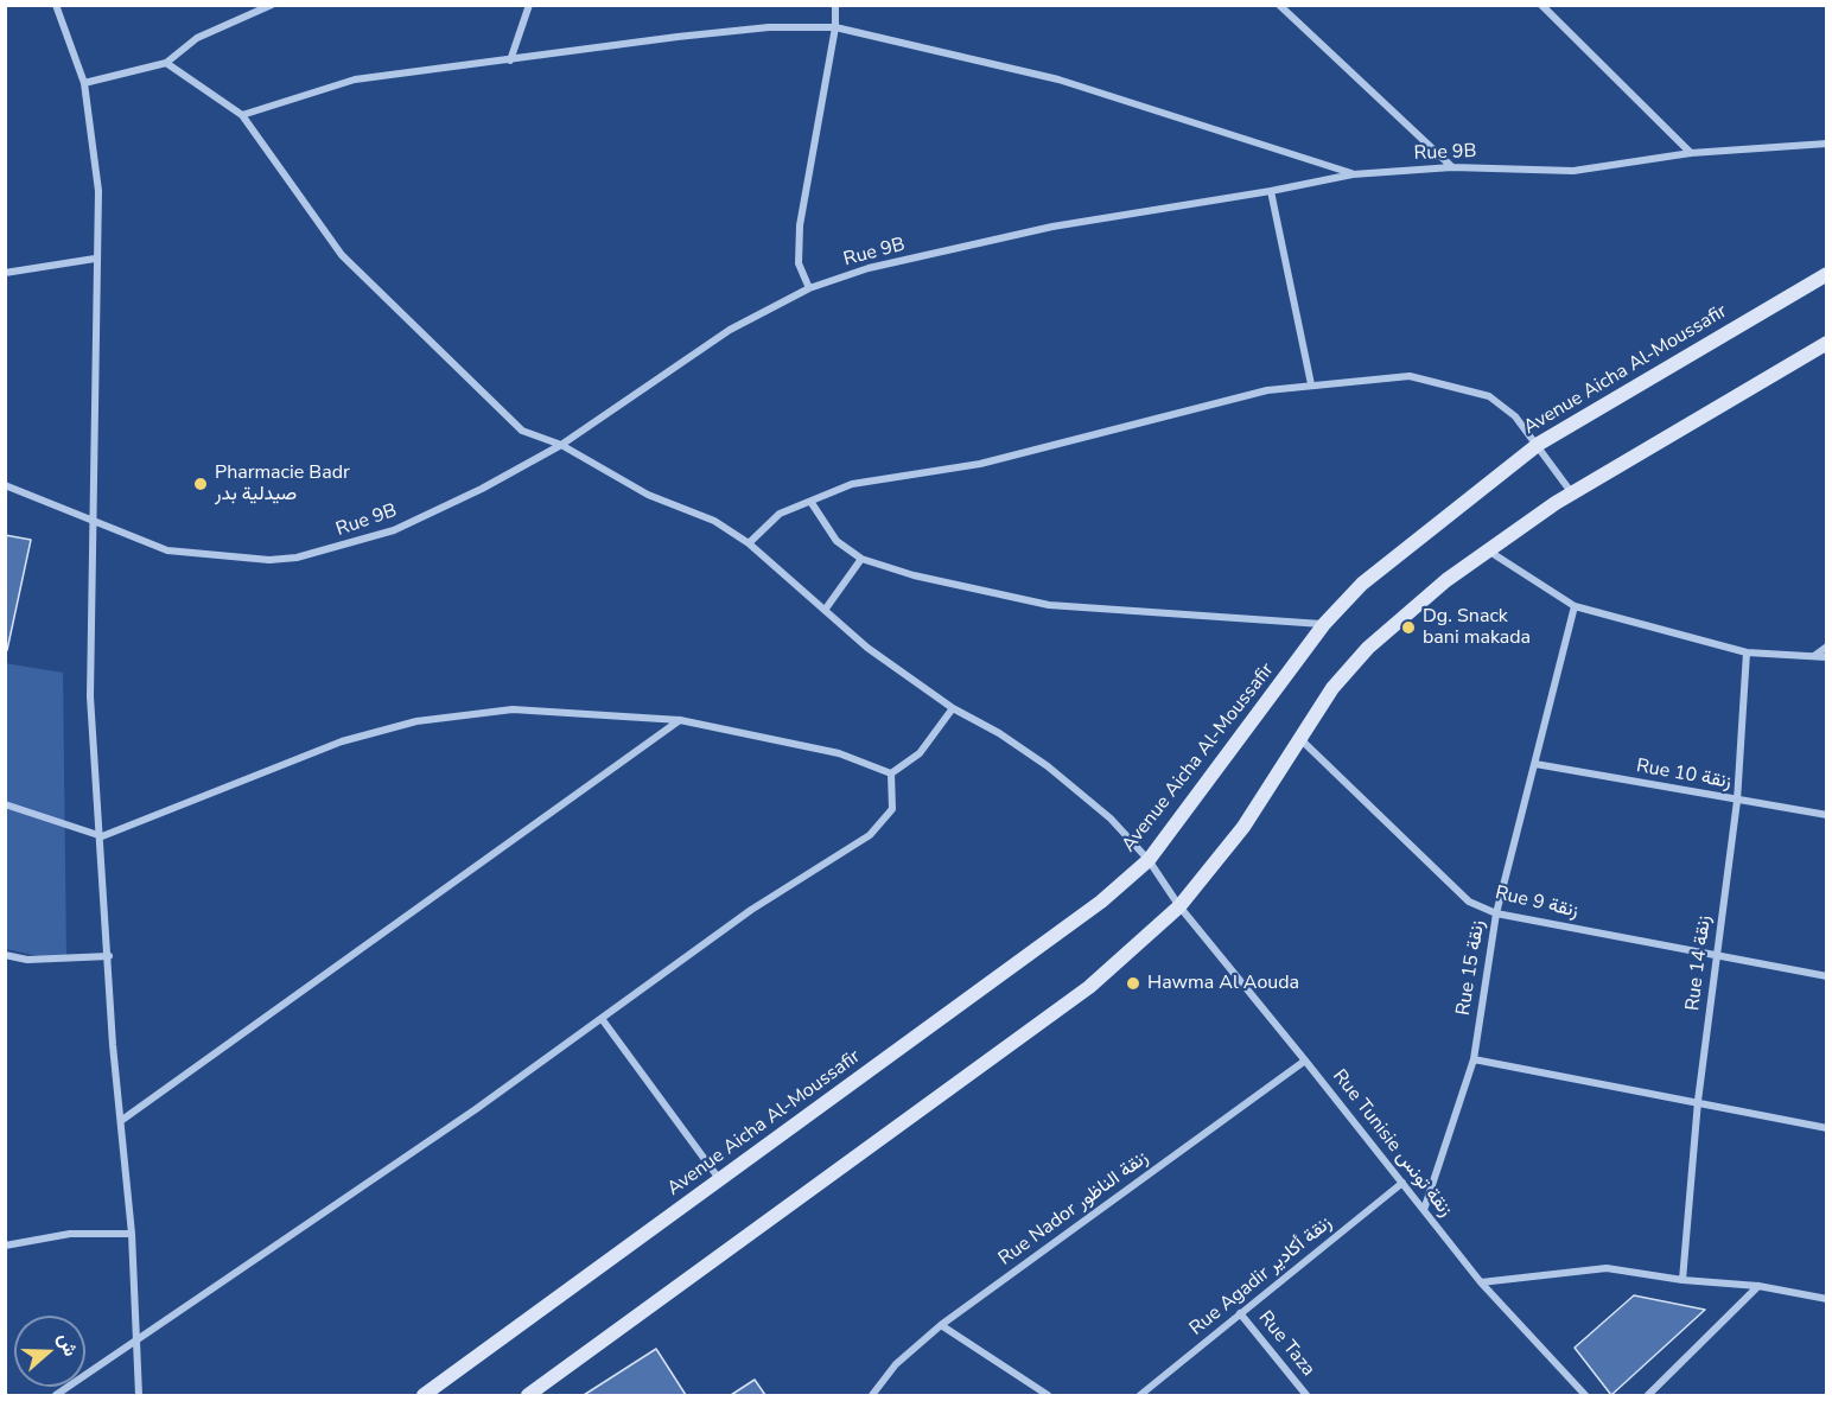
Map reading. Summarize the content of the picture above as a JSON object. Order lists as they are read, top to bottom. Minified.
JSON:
{"streets":{"main road":["Avenue Aicha Al-Moussafir"],"street":["Rue 9B","Rue 10 زنقة","Rue 9 زنقة","Rue 14 زنقة","Rue 15 زنقة","Rue Tunisie زنقة تونس","Rue Nador زنقة الناظور","Rue Agadir زنقة أكادير","Rue Taza"]},"crossings":[["Rue 9B","Rue Tunisie زنقة تونس"],["Avenue Aicha Al-Moussafir","Rue Tunisie زنقة تونس"],["Rue 10 زنقة","Rue 14 زنقة"],["Rue 10 زنقة","Rue 15 زنقة"],["Rue 9 زنقة","Rue 14 زنقة"],["Rue 9 زنقة","Rue 15 زنقة"],["Rue 15 زنقة","Rue Tunisie زنقة تونس"],["Rue Tunisie زنقة تونس","Rue Nador زنقة الناظور"],["Rue Tunisie زنقة تونس","Rue Agadir زنقة أكادير"],["Rue Agadir زنقة أكادير","Rue Taza"]],"places":["Pharmacie Badr صيدلية بدر","Dg. Snack bani makada","Hawma Al Aouda"],"north":"right"}
